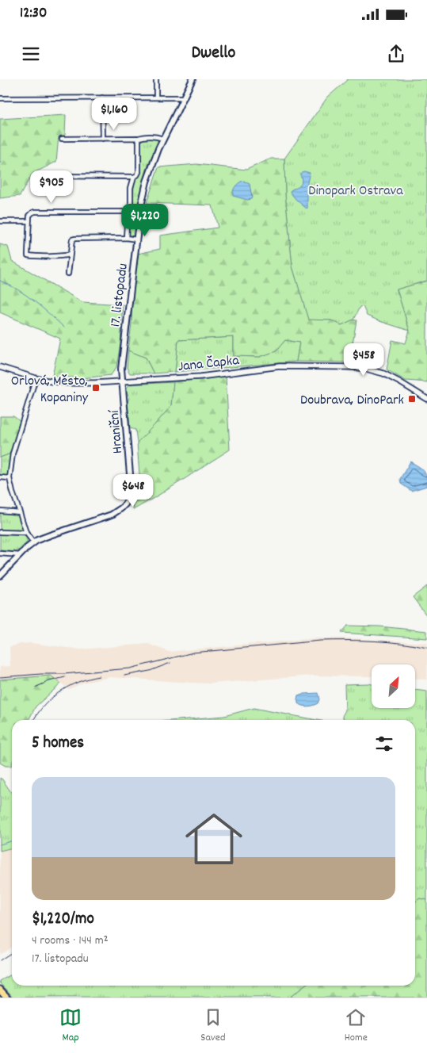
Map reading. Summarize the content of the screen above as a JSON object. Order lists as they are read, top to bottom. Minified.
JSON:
{"streets":{"main road":["17. listopadu","Hraniční"],"street":["Jana Čapka"]},"crossings":[["17. listopadu","Jana Čapka"],["17. listopadu","Hraniční"],["Jana Čapka","Hraniční"]],"parks":["Dinopark Ostrava"],"places":{"transit":["Orlová, Město, Kopaniny","Doubrava, DinoPark"]},"north":"top right","page":{"status":"12:30","header":"Dwello","price":["$1,160","$905","$1,220","$458","$648"],"heading":"5 homes","list":[{"name":"$1,220/mo","note":"4 rooms · 144 m² · 17. listopadu"}],"tabs":["Map","Saved","Home"]}}
